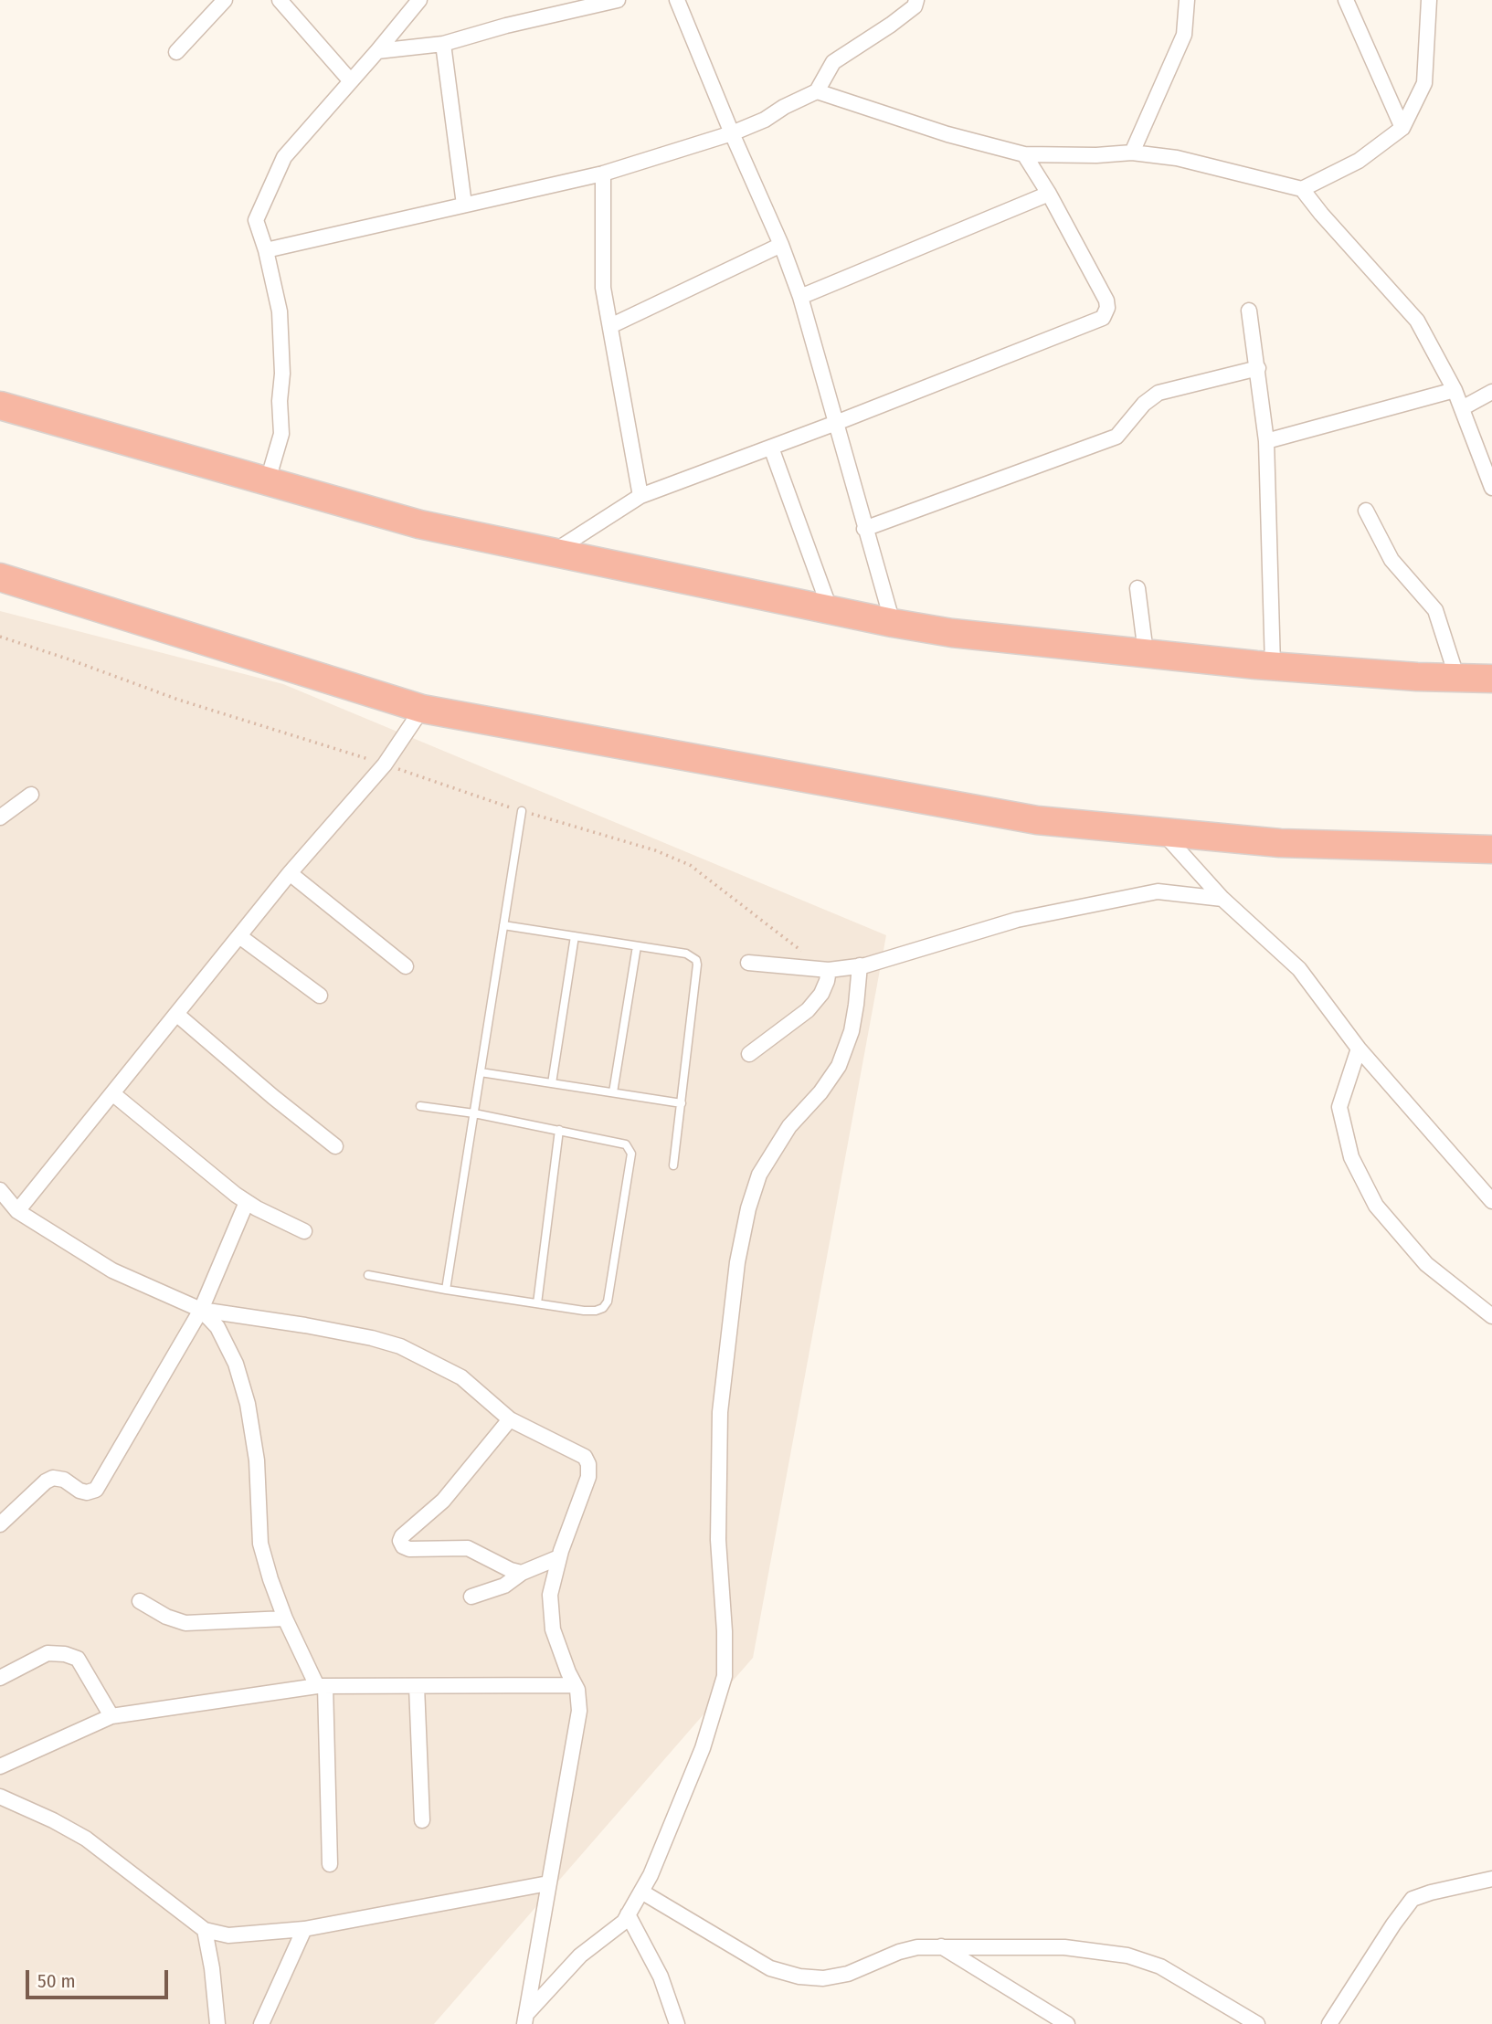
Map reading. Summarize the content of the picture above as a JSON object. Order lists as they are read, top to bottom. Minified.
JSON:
{"scale_bar":"50 m"}
